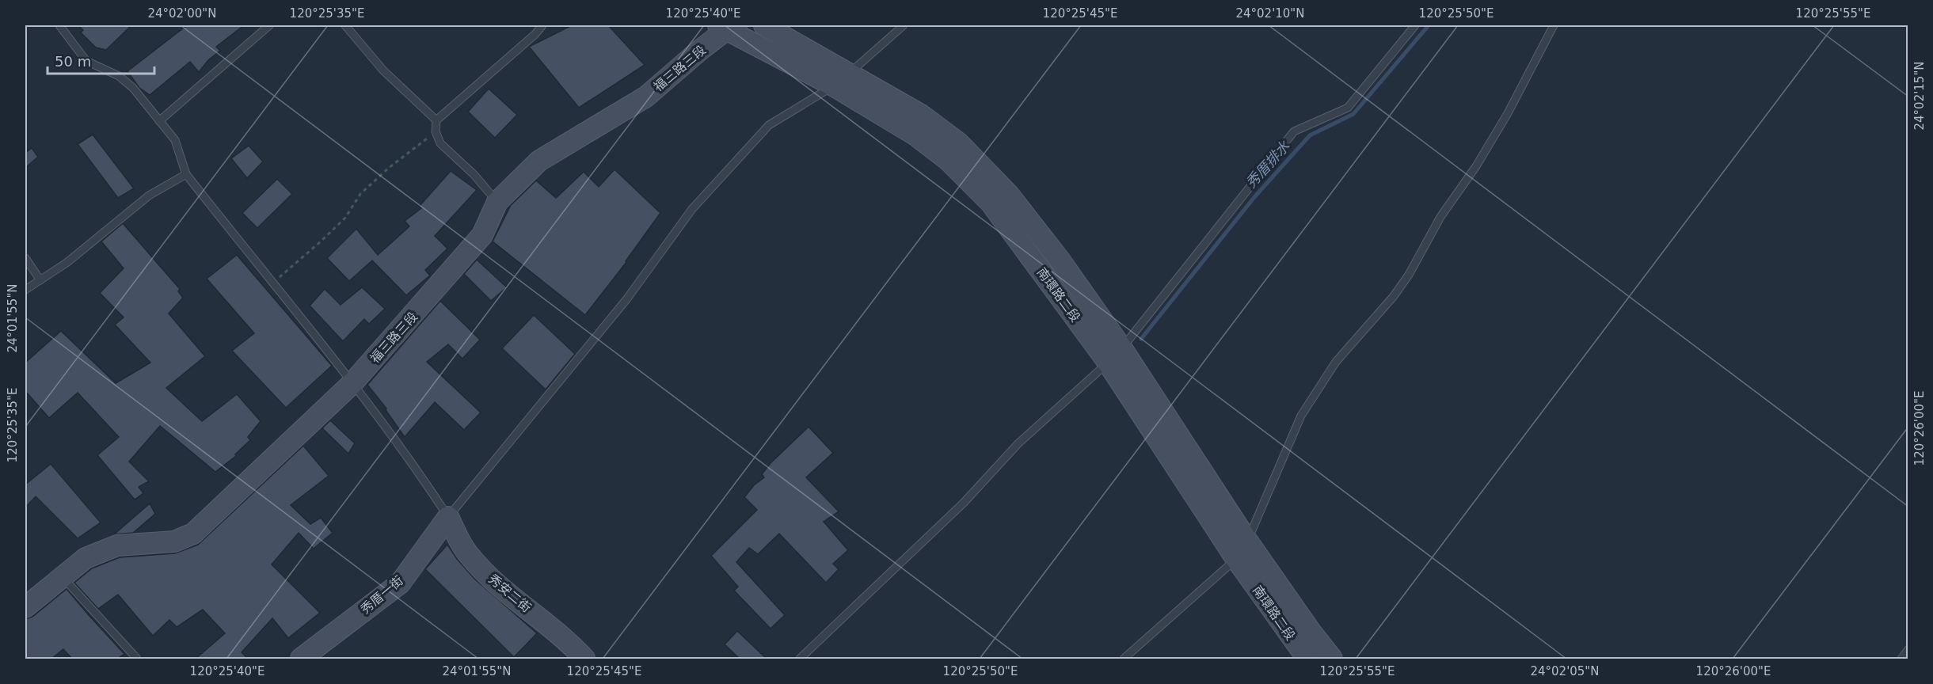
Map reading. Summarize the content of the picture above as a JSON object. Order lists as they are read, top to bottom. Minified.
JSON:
{"streets":{"street":["福三路三段","南環路二段","秀安二街","秀厝一街"]},"crossings":[["福三路三段","南環路二段"],["秀安二街","秀厝一街"]],"water":["秀厝排水"],"scale_bar":"50 m","coordinates":["24°02'00\"N","120°25'35\"E","120°25'40\"E","120°25'45\"E","24°02'10\"N","120°25'50\"E","120°25'55\"E","24°02'15\"N","24°01'55\"N","120°26'00\"E","24°02'05\"N"]}
